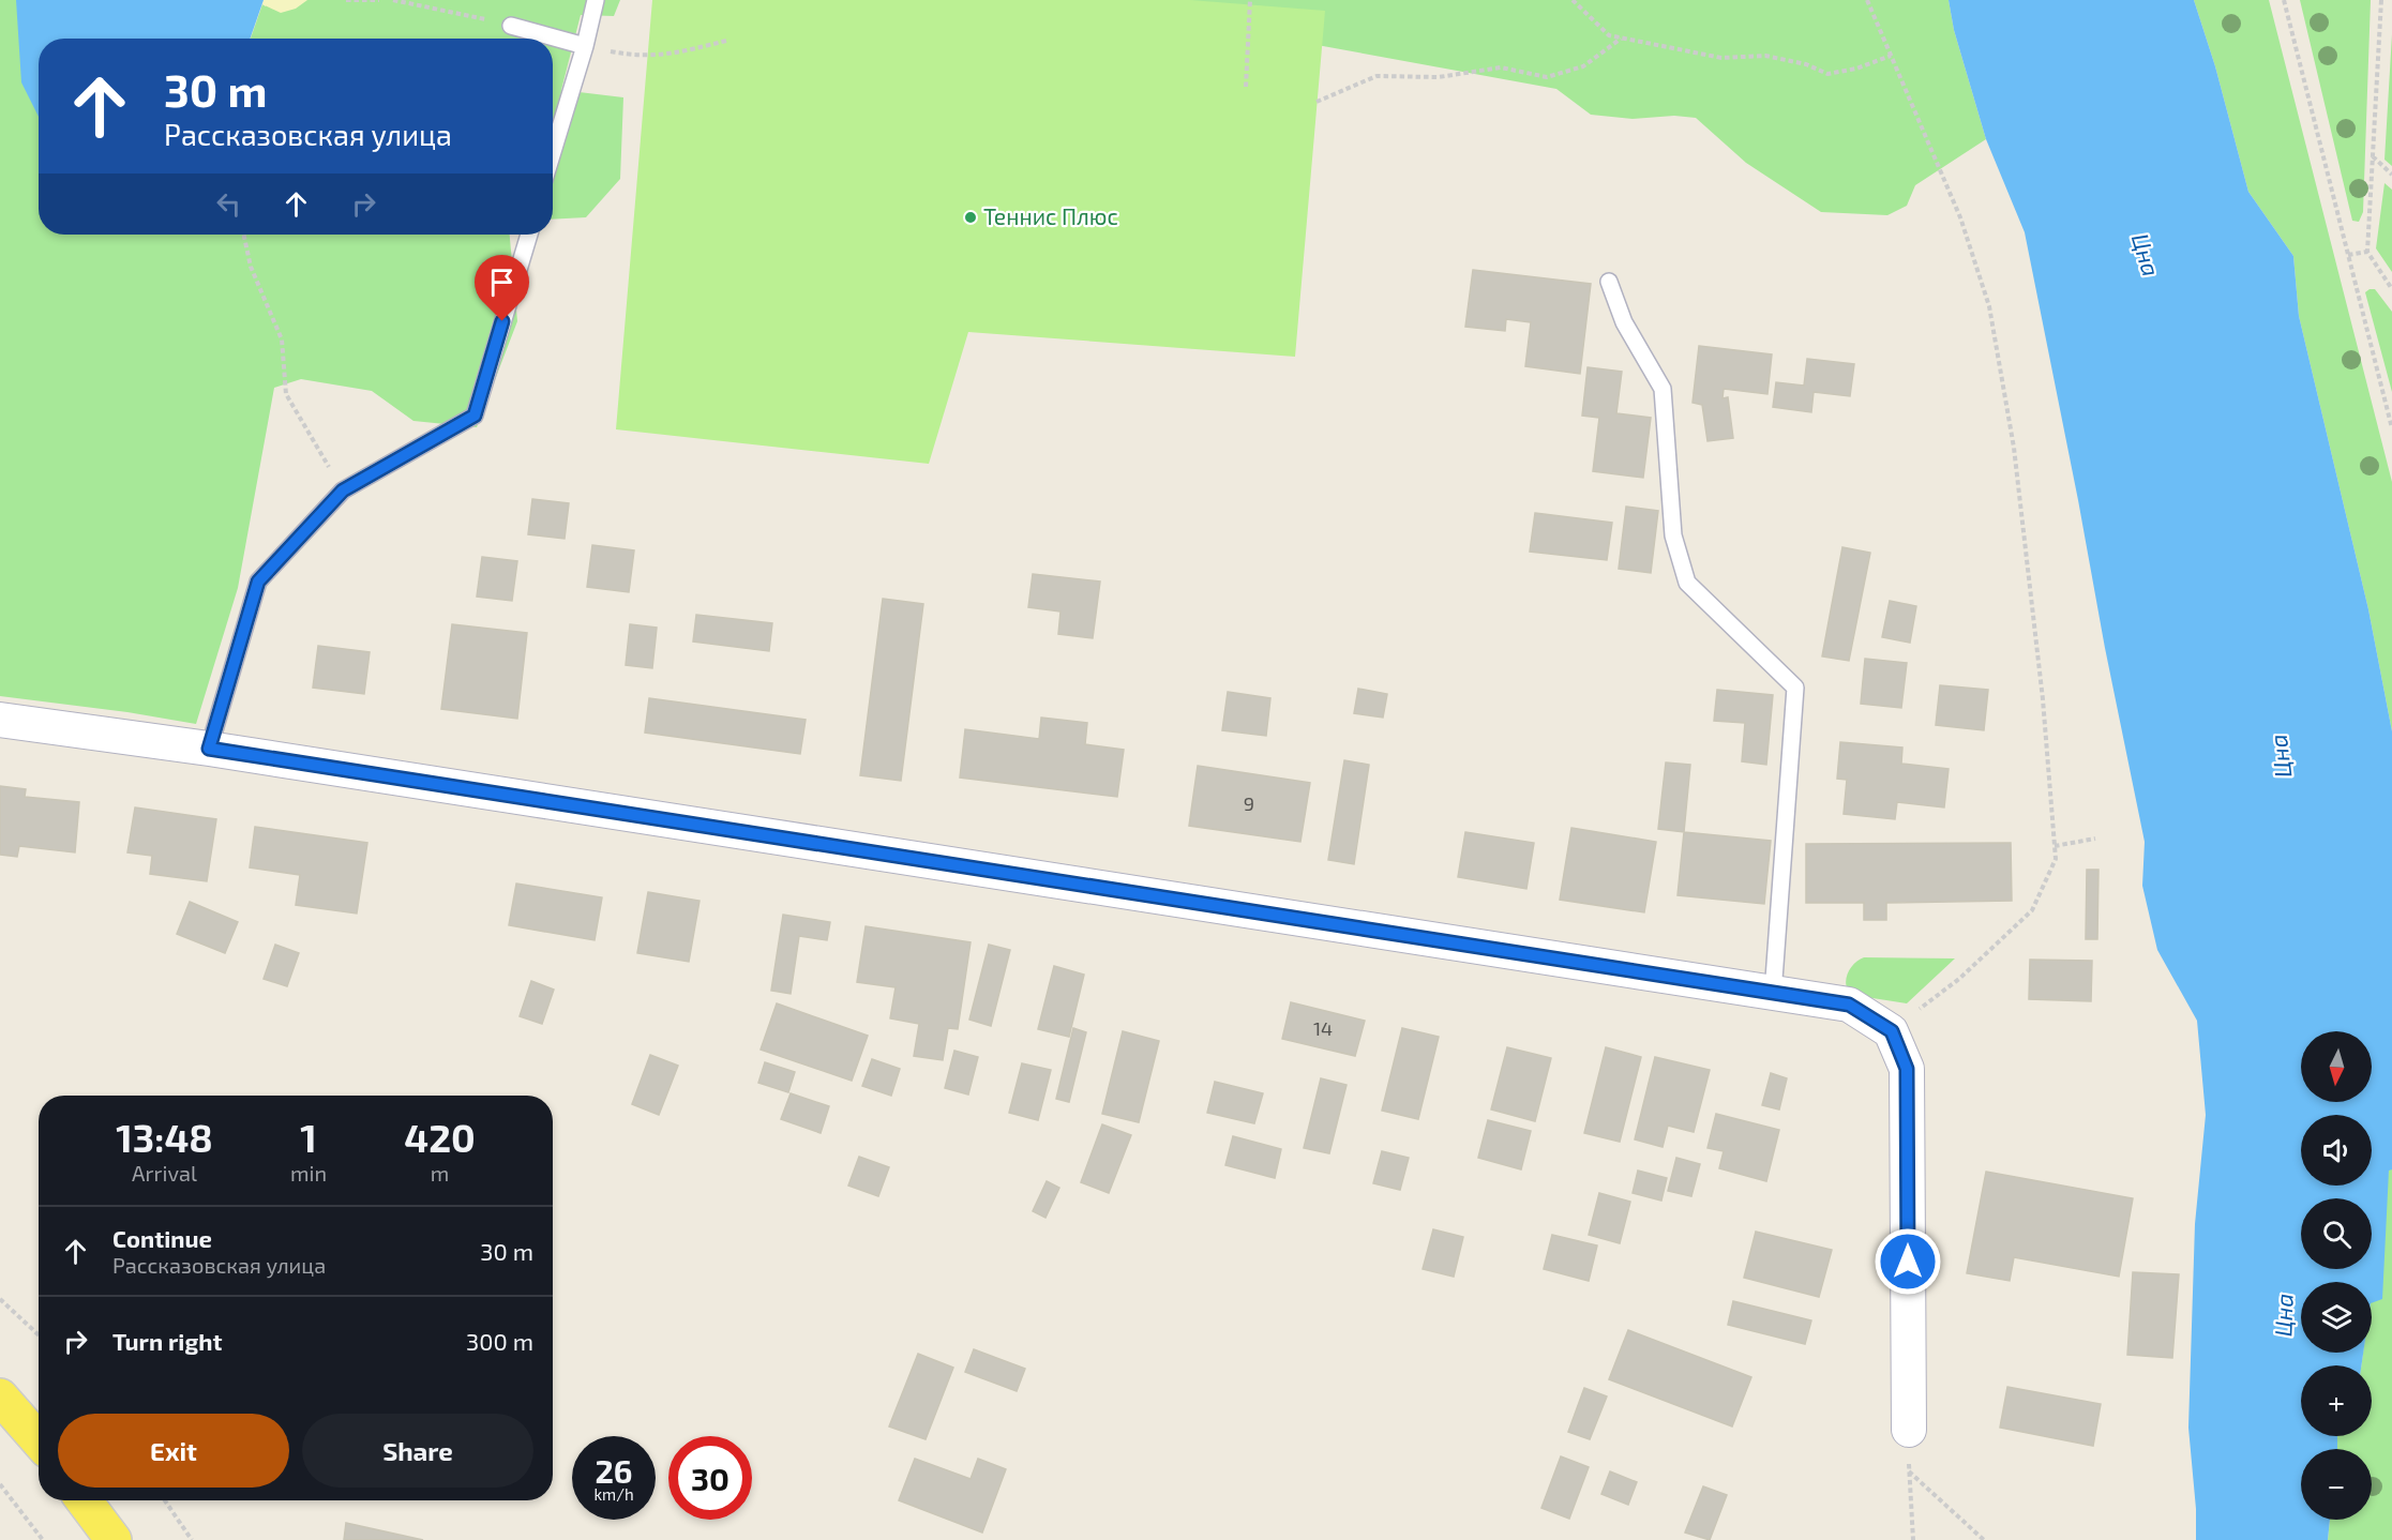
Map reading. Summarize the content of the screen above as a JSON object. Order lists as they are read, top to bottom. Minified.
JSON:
{"water":["Цна"],"places":["Теннис Плюс"],"house_numbers":["9","14"],"north":"bottom","page":{"turn":["30 m","Рассказовская улица"],"map_buttons":["+","−"],"eta":["13:48","Arrival","1","min","420","m"],"list":[{"name":"Continue","note":"Рассказовская улица","value":"30 m"},{"name":"Turn right","value":"300 m"}],"buttons":["Exit","Share"],"speed":"26 km/h","limit":"30"}}
